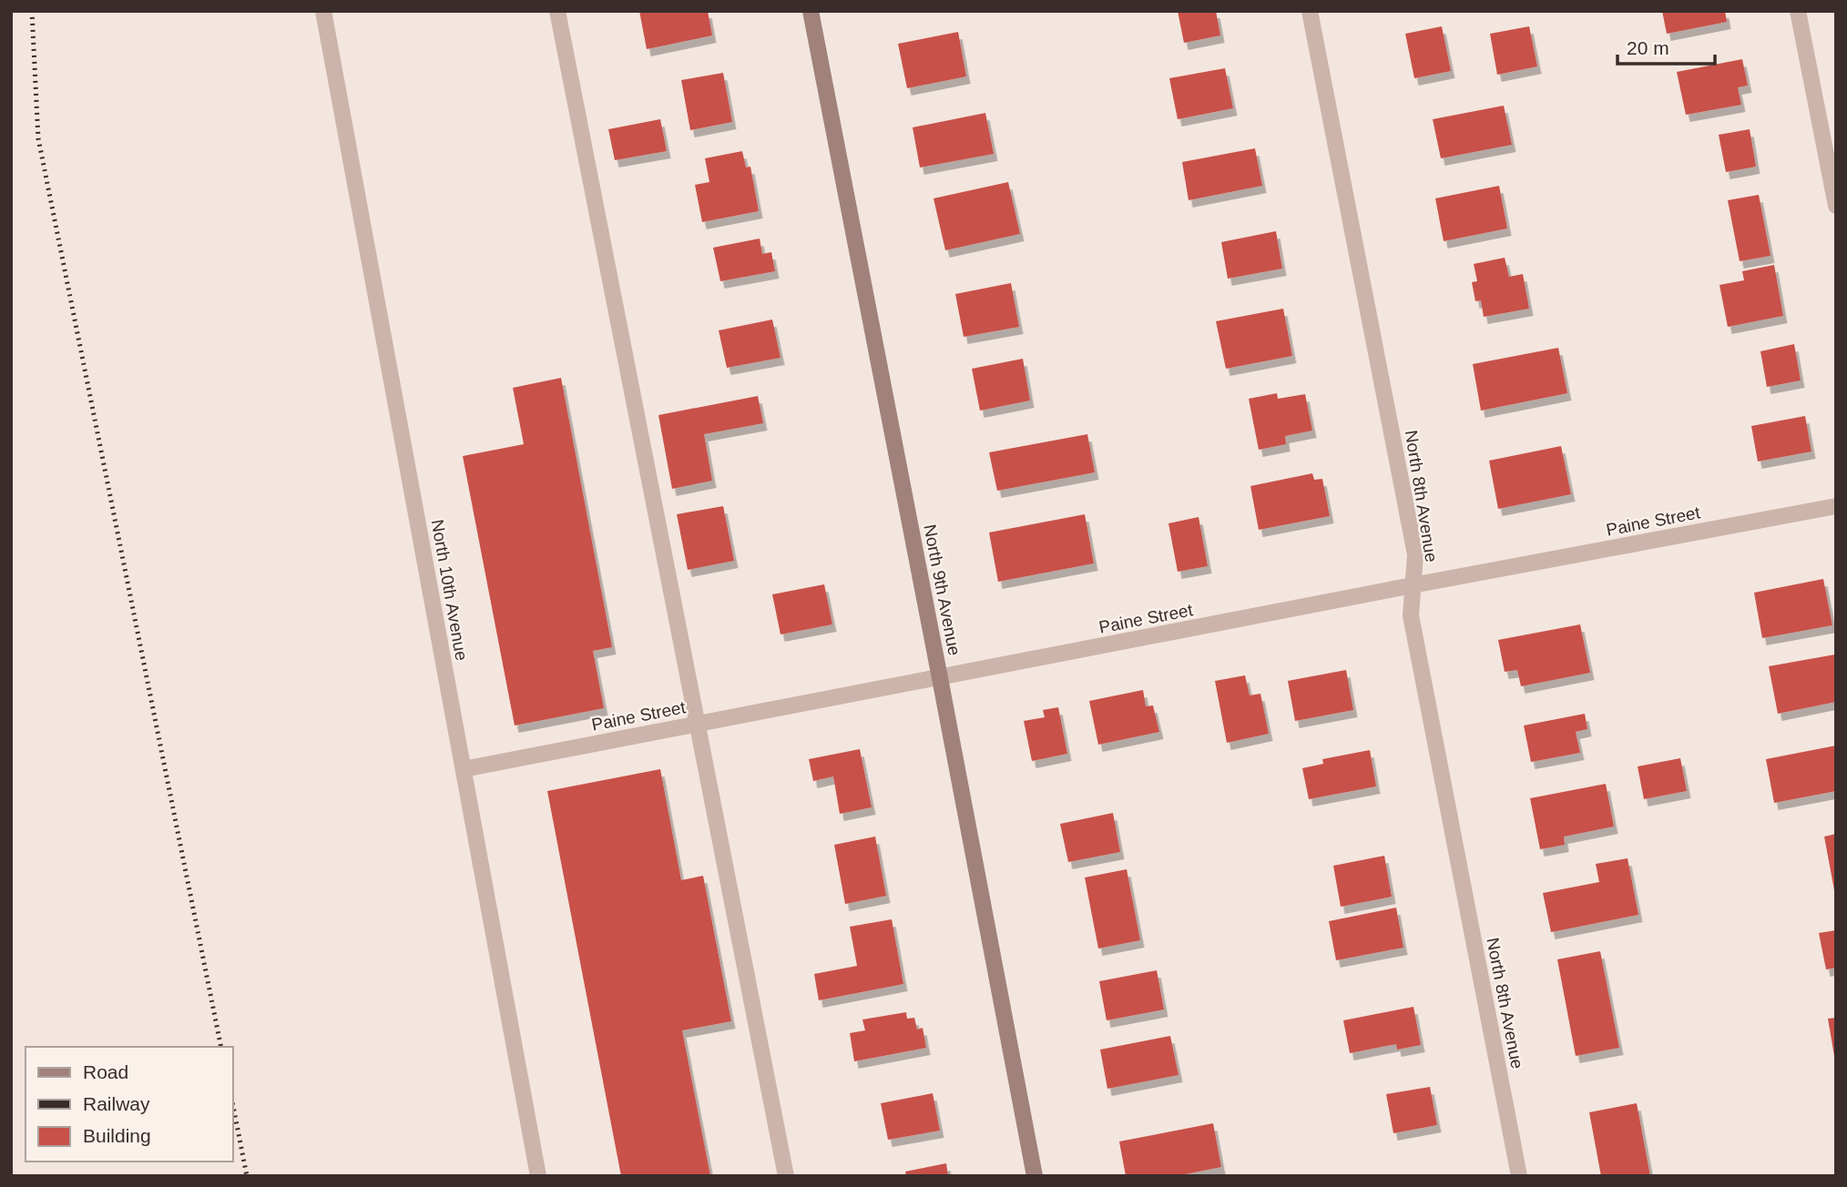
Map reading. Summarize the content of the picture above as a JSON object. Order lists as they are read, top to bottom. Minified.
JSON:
{"streets":{"street":["North 8th Avenue","Paine Street","North 10th Avenue","North 9th Avenue"]},"crossings":[["North 8th Avenue","Paine Street"],["Paine Street","North 10th Avenue"],["Paine Street","North 9th Avenue"]],"legend":["Road","Railway","Building"],"scale_bar":"20 m"}
